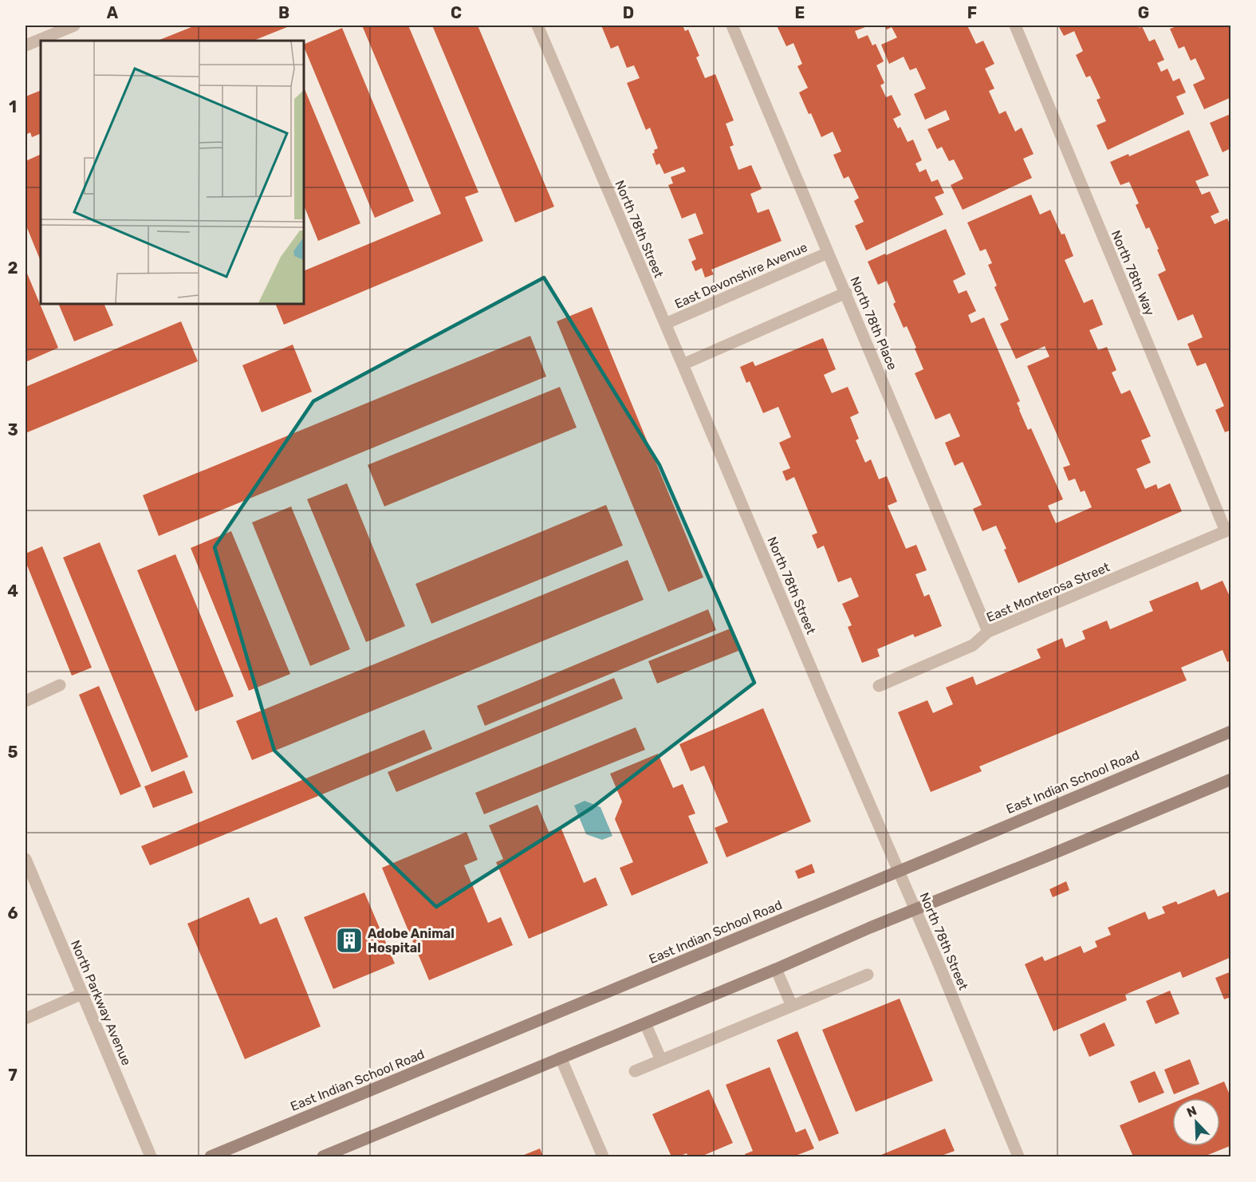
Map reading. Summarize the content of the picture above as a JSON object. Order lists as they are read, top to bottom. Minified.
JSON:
{"streets":{"main road":["East Indian School Road"],"street":["North 78th Street","North 78th Way","East Devonshire Avenue","North 78th Place","East Monterosa Street","North Parkway Avenue"]},"crossings":[["North 78th Street","East Devonshire Avenue"],["North 78th Street","East Indian School Road"],["North 78th Way","East Monterosa Street"],["East Devonshire Avenue","North 78th Place"],["North 78th Place","East Monterosa Street"]],"places":{"building":["Adobe Animal Hospital"]},"north":"top left","grid":{"columns":["A","B","C","D","E","F","G"],"rows":["1","2","3","4","5","6","7"]}}
